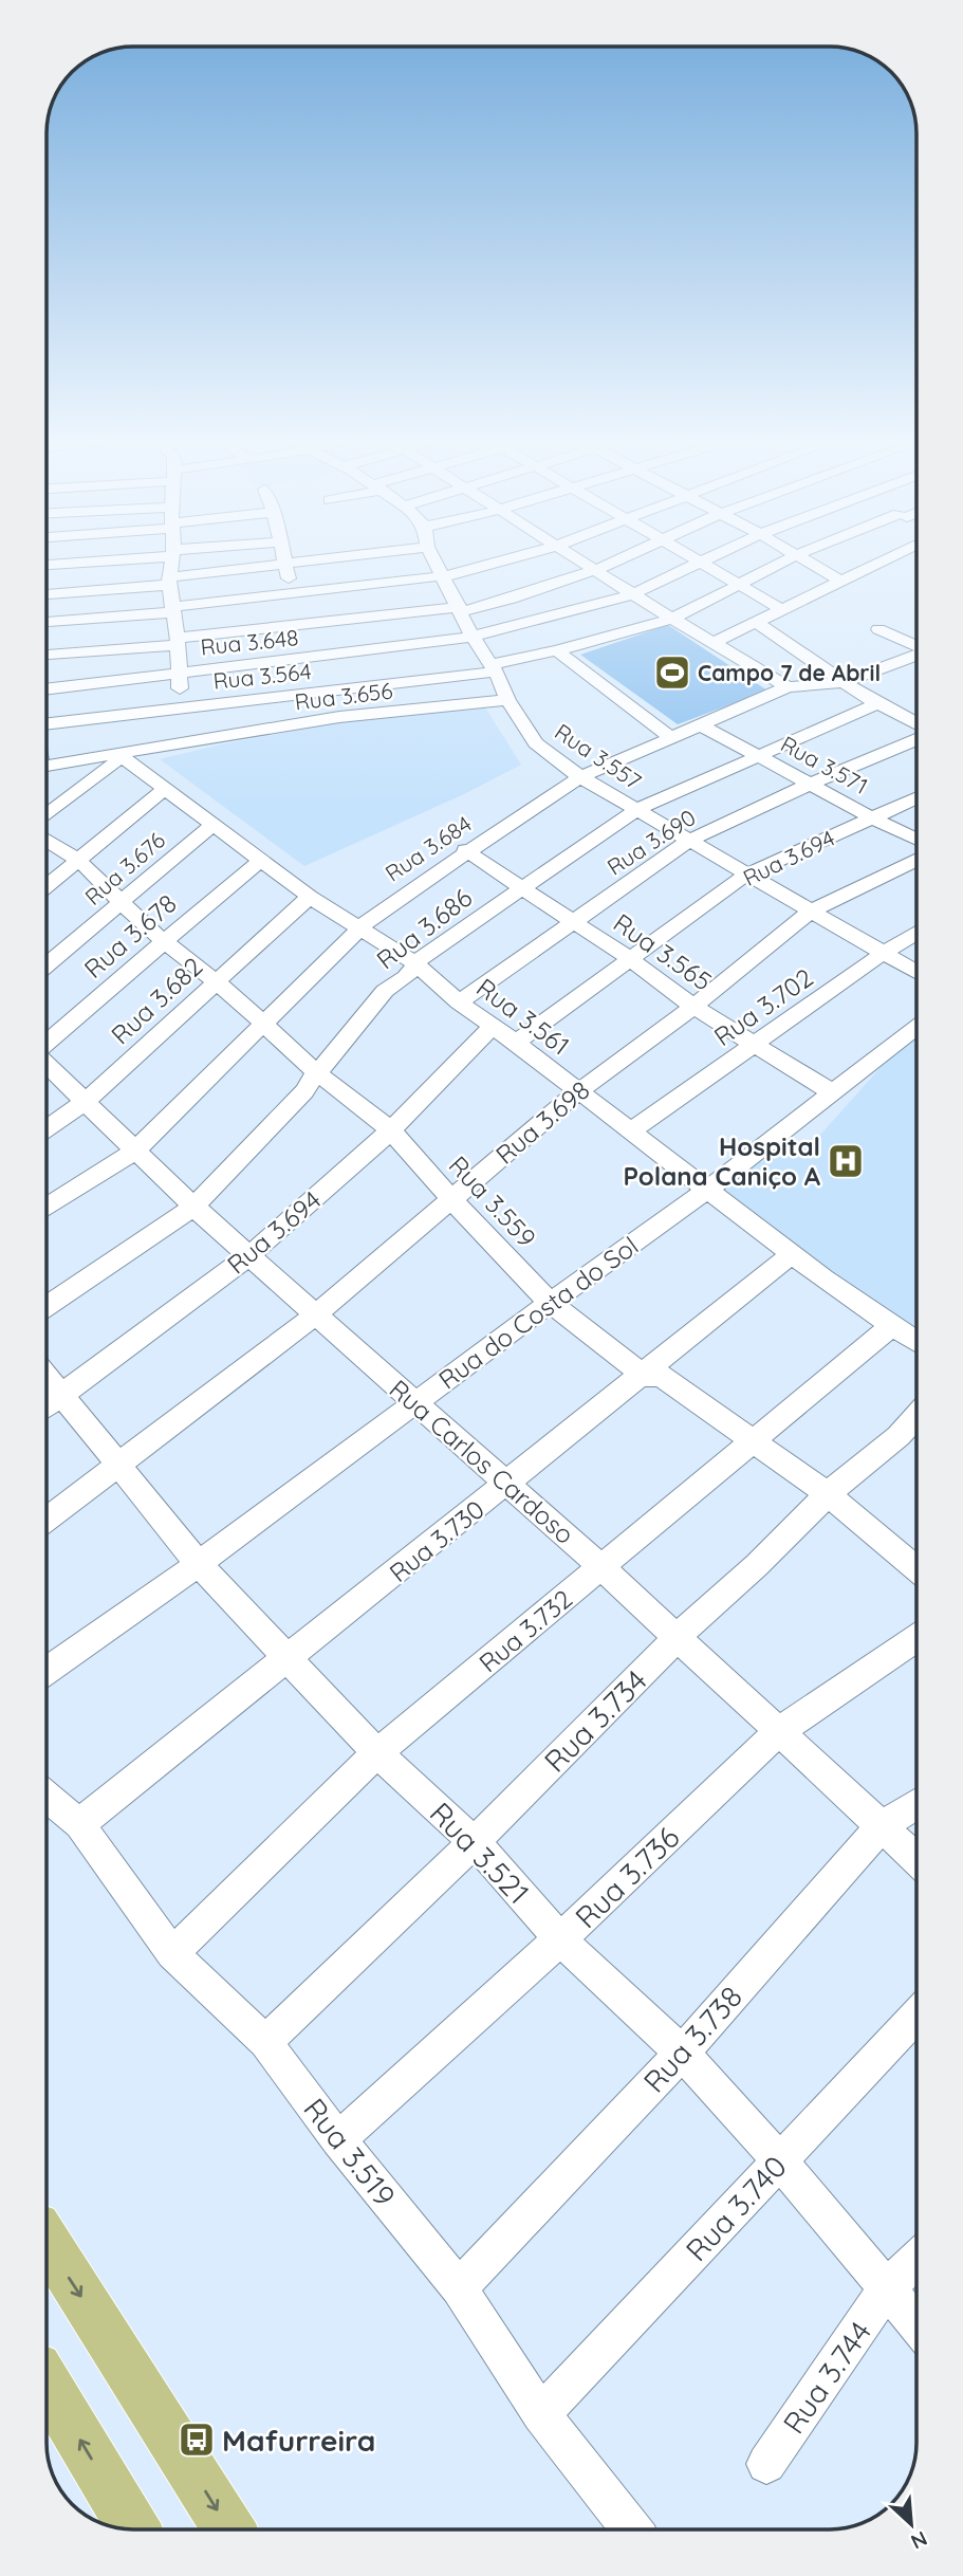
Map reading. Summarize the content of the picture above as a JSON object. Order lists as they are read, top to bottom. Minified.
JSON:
{"streets":{"street":["Rua 3.648","Rua 3.564","Rua 3.656","Rua 3.557","Rua 3.571","Rua 3.690","Rua 3.684","Rua 3.694","Rua 3.676","Rua 3.686","Rua 3.678","Rua 3.565","Rua 3.682","Rua 3.702","Rua 3.561","Rua 3.698","Rua 3.559","Rua do Costa do Sol","Rua Carlos Cardoso","Rua 3.730","Rua 3.732","Rua 3.734","Rua 3.521","Rua 3.736","Rua 3.738","Rua 3.519","Rua 3.740","Rua 3.744"]},"crossings":[["Rua 3.648","Rua 3.564"],["Rua 3.648","Rua 3.557"],["Rua 3.564","Rua 3.557"],["Rua 3.656","Rua 3.557"],["Rua 3.656","Rua 3.561"],["Rua 3.557","Rua 3.690"],["Rua 3.557","Rua 3.684"],["Rua 3.557","Rua 3.694"],["Rua 3.557","Rua 3.686"],["Rua 3.557","Rua 3.702"],["Rua 3.557","Rua 3.698"],["Rua 3.571","Rua 3.690"],["Rua 3.571","Rua 3.684"],["Rua 3.571","Rua 3.694"],["Rua 3.571","Rua 3.686"],["Rua 3.690","Rua 3.565"],["Rua 3.690","Rua 3.561"],["Rua 3.684","Rua 3.565"],["Rua 3.684","Rua 3.561"],["Rua 3.684","Rua 3.559"],["Rua 3.684","Rua Carlos Cardoso"],["Rua 3.694","Rua 3.565"],["Rua 3.694","Rua 3.561"],["Rua 3.694","Rua 3.559"],["Rua 3.694","Rua Carlos Cardoso"],["Rua 3.694","Rua 3.521"],["Rua 3.676","Rua 3.561"],["Rua 3.676","Rua 3.559"],["Rua 3.686","Rua 3.565"],["Rua 3.686","Rua 3.561"],["Rua 3.686","Rua 3.559"],["Rua 3.686","Rua Carlos Cardoso"],["Rua 3.678","Rua 3.561"],["Rua 3.678","Rua 3.559"],["Rua 3.565","Rua 3.702"],["Rua 3.565","Rua 3.698"],["Rua 3.565","Rua do Costa do Sol"],["Rua 3.682","Rua 3.561"],["Rua 3.682","Rua 3.559"],["Rua 3.682","Rua Carlos Cardoso"],["Rua 3.702","Rua 3.561"],["Rua 3.561","Rua 3.698"],["Rua 3.561","Rua do Costa do Sol"],["Rua 3.561","Rua 3.730"],["Rua 3.561","Rua 3.732"],["Rua 3.698","Rua 3.559"],["Rua 3.698","Rua Carlos Cardoso"],["Rua 3.698","Rua 3.521"],["Rua 3.559","Rua do Costa do Sol"],["Rua 3.559","Rua 3.730"],["Rua 3.559","Rua 3.732"],["Rua 3.559","Rua 3.734"],["Rua do Costa do Sol","Rua Carlos Cardoso"],["Rua do Costa do Sol","Rua 3.521"],["Rua Carlos Cardoso","Rua 3.730"],["Rua Carlos Cardoso","Rua 3.732"],["Rua Carlos Cardoso","Rua 3.734"],["Rua Carlos Cardoso","Rua 3.736"],["Rua Carlos Cardoso","Rua 3.738"],["Rua 3.730","Rua 3.521"],["Rua 3.730","Rua 3.519"],["Rua 3.732","Rua 3.521"],["Rua 3.732","Rua 3.519"],["Rua 3.734","Rua 3.521"],["Rua 3.734","Rua 3.519"],["Rua 3.521","Rua 3.736"],["Rua 3.521","Rua 3.738"],["Rua 3.521","Rua 3.740"],["Rua 3.521","Rua 3.744"],["Rua 3.736","Rua 3.519"],["Rua 3.738","Rua 3.519"],["Rua 3.519","Rua 3.740"]],"places":{"sports":["Campo 7 de Abril"],"hospital":["Hospital Polana Caniço A"],"bus stop":["Mafurreira"]},"north":"bottom right"}
